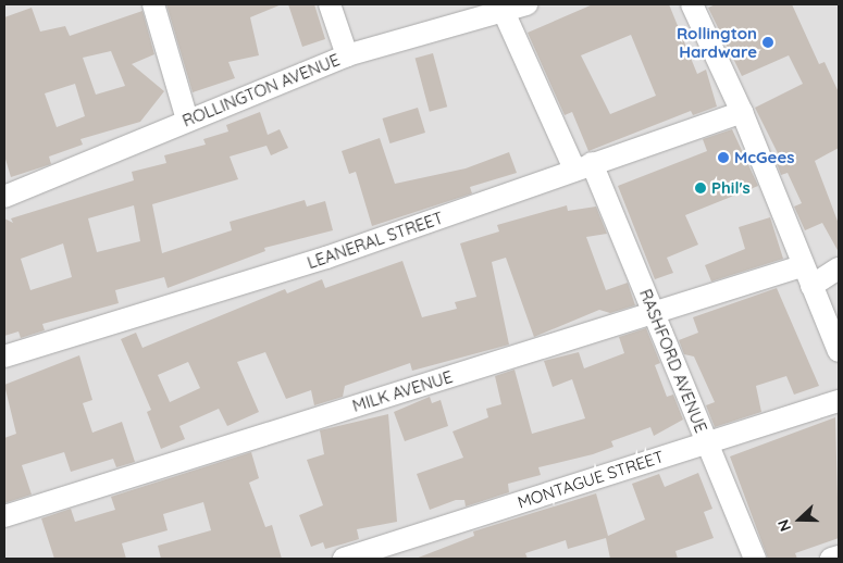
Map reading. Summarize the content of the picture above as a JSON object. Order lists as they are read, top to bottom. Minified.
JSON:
{"streets":{"street":["ROLLINGTON AVENUE","LEANERAL STREET","RASHFORD AVENUE","MILK AVENUE","MONTAGUE STREET"]},"crossings":[["ROLLINGTON AVENUE","RASHFORD AVENUE"],["LEANERAL STREET","RASHFORD AVENUE"],["RASHFORD AVENUE","MILK AVENUE"],["RASHFORD AVENUE","MONTAGUE STREET"]],"places":["Rollington Hardware","McGees","Phil's"],"north":"left"}
